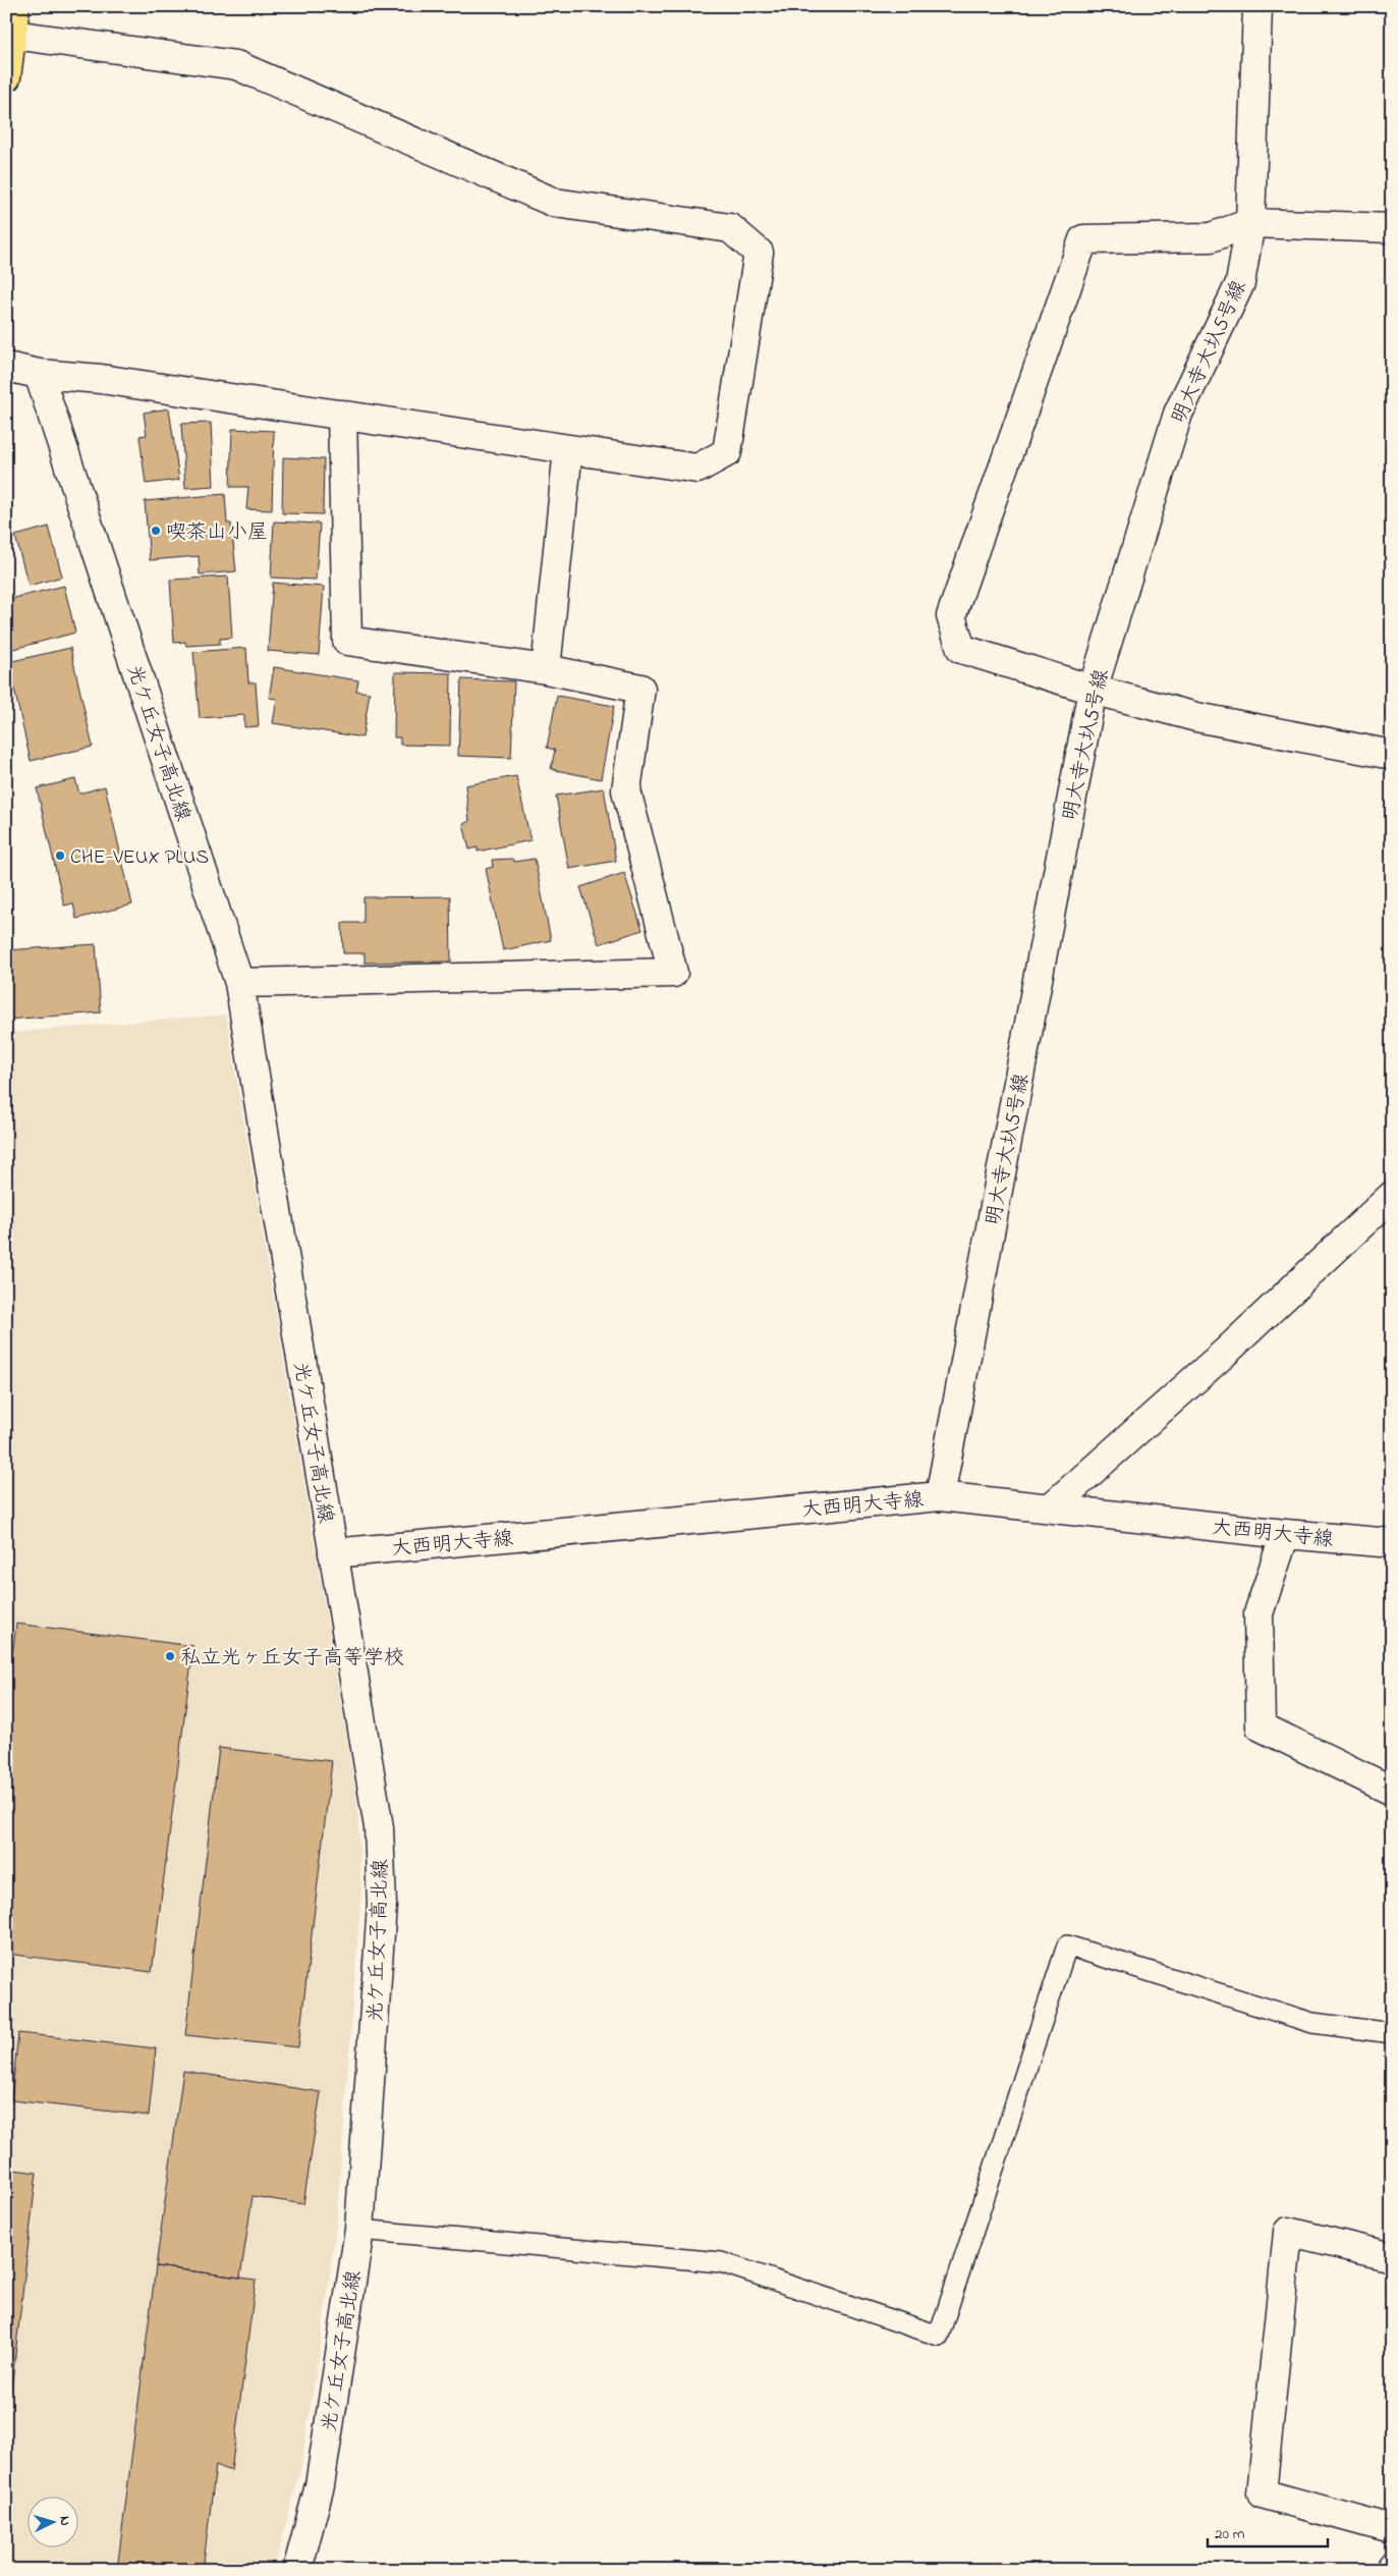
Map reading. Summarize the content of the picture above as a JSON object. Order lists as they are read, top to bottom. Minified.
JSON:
{"streets":{"street":["明大寺大圦5号線","光ケ丘女子高北線","大西明大寺線"]},"crossings":[["明大寺大圦5号線","大西明大寺線"],["光ケ丘女子高北線","大西明大寺線"]],"places":["喫茶山小屋","CHE-VEUX PLUS","私立光ヶ丘女子高等学校"],"scale_bar":"20 m","north":"right"}
